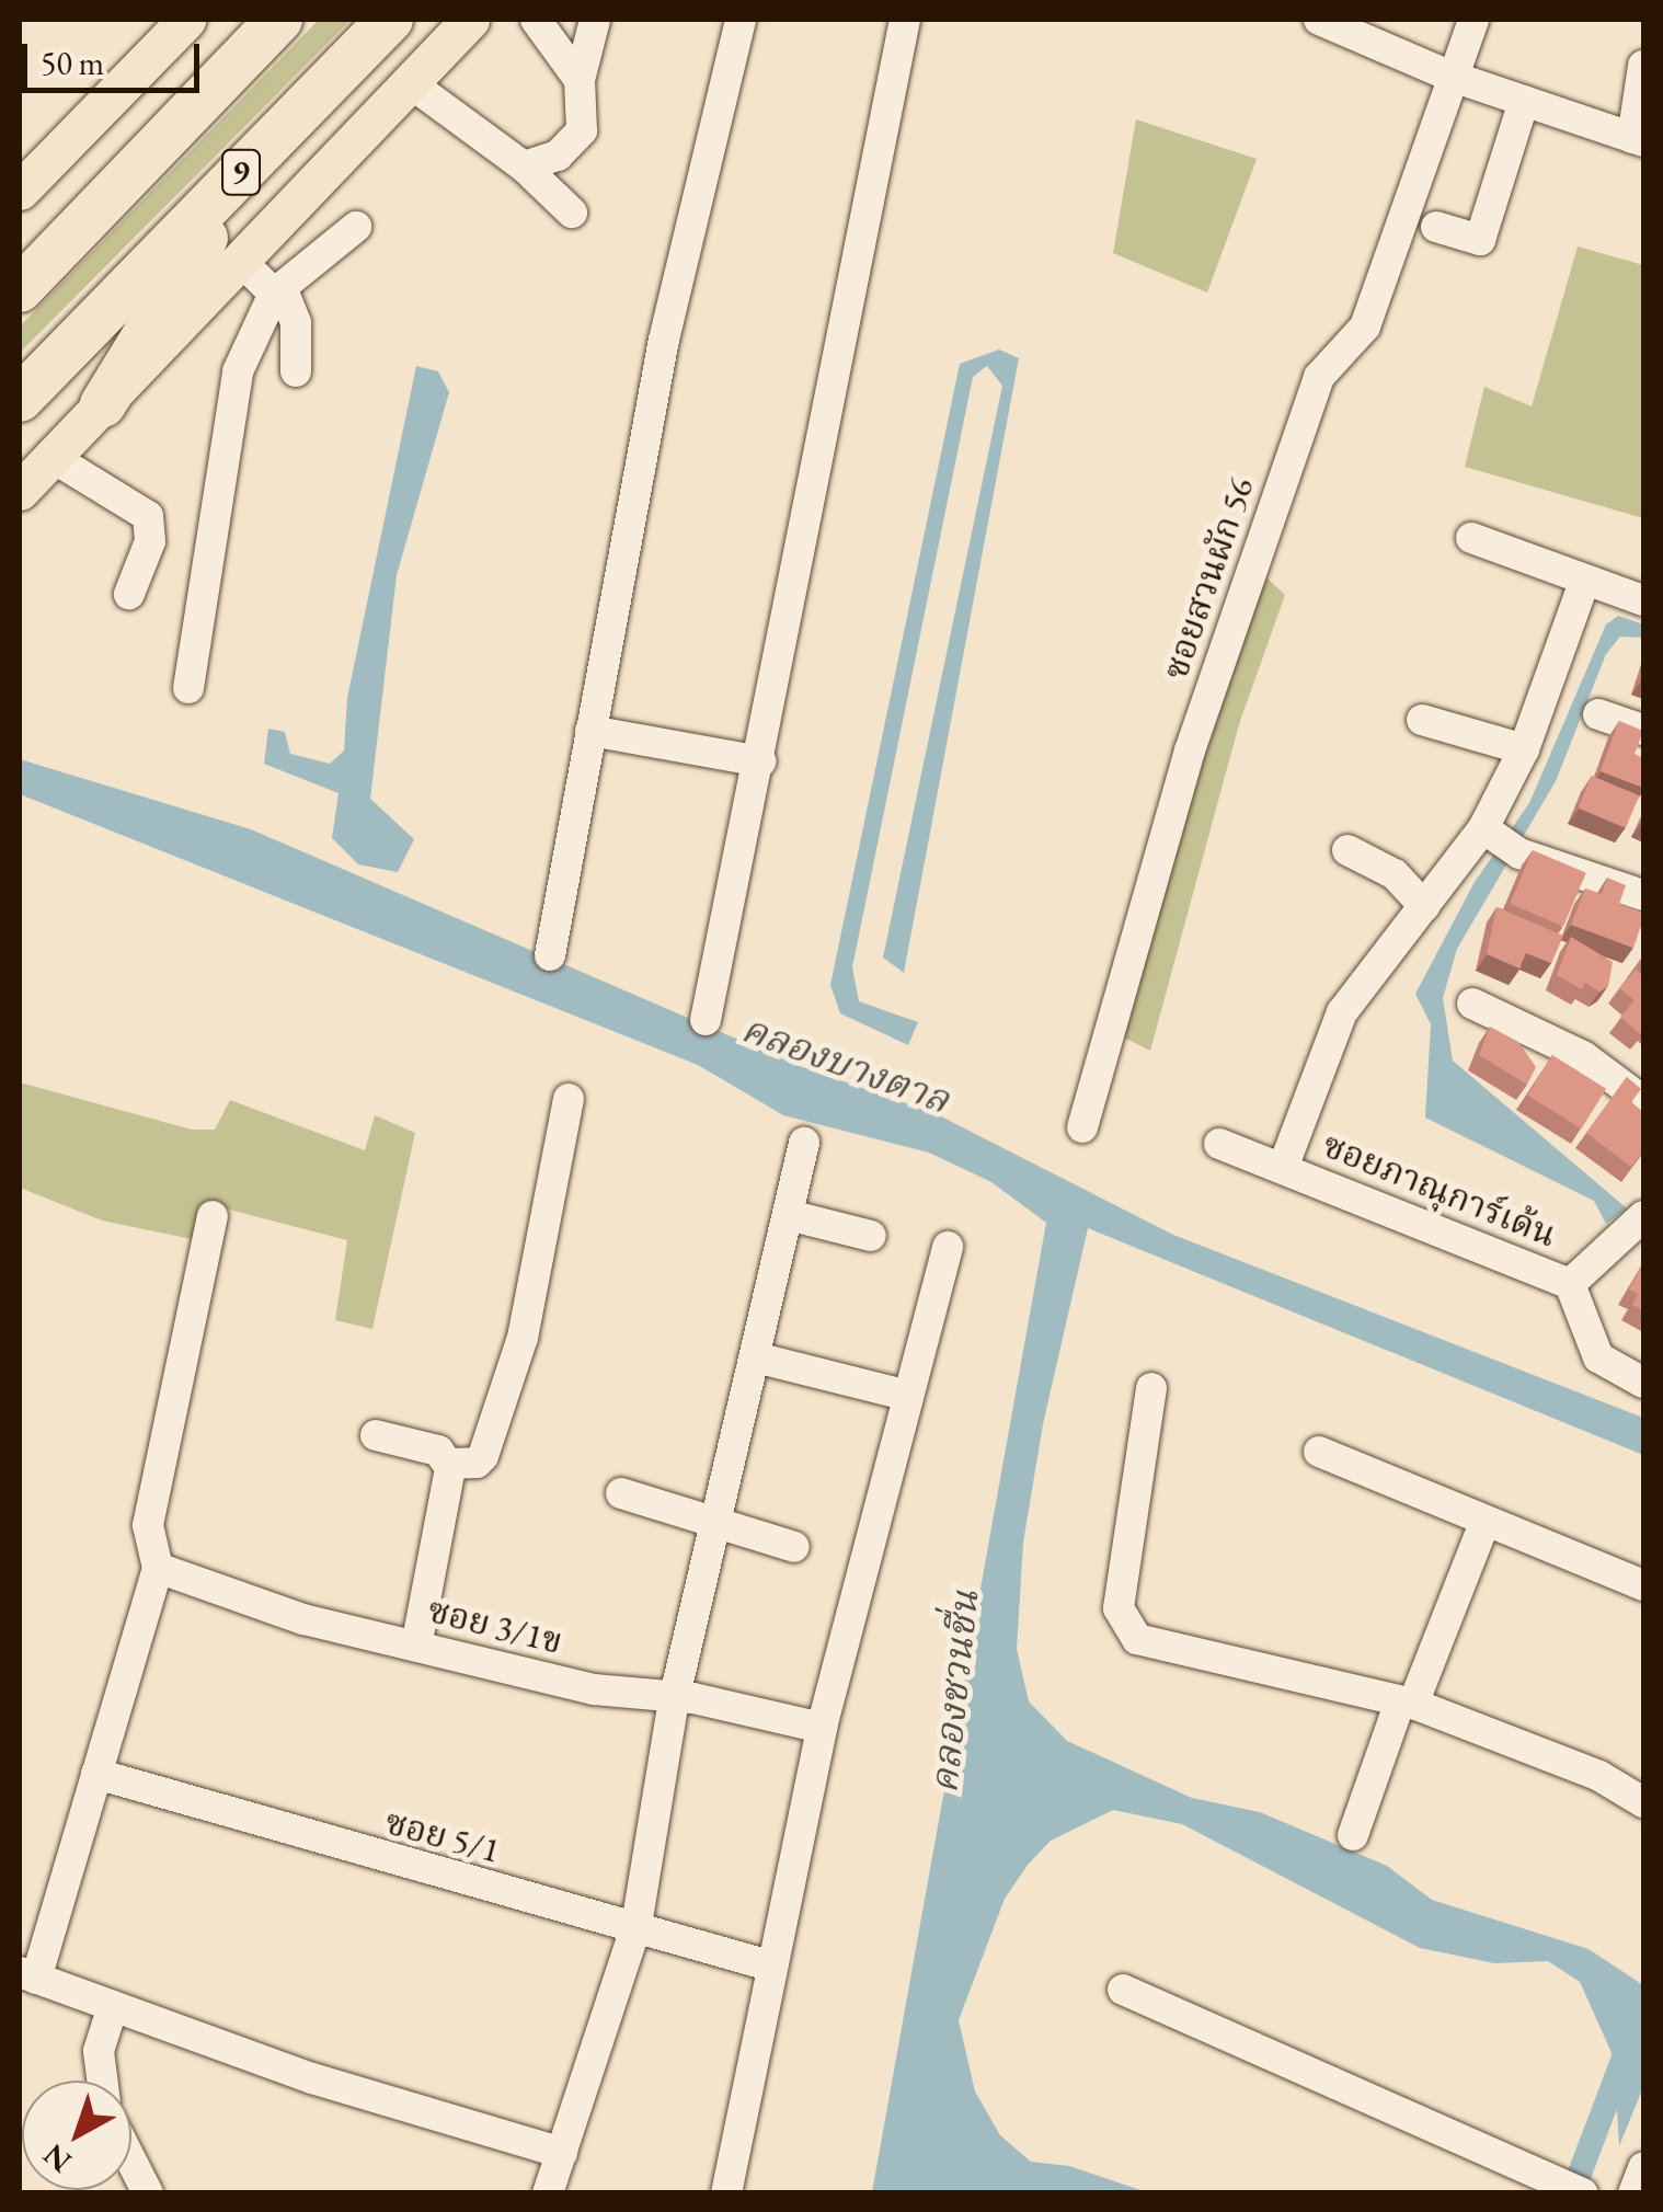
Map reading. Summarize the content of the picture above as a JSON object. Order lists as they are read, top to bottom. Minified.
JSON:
{"streets":{"highway":["9"],"street":["ซอยสวนผัก 56","ซอยภาณุการ์เด้น","ซอย 3/1ข","ซอย 5/1"]},"water":["คลองบางตาล","คลองชวนชื่น"],"scale_bar":"50 m","north":"bottom left"}
